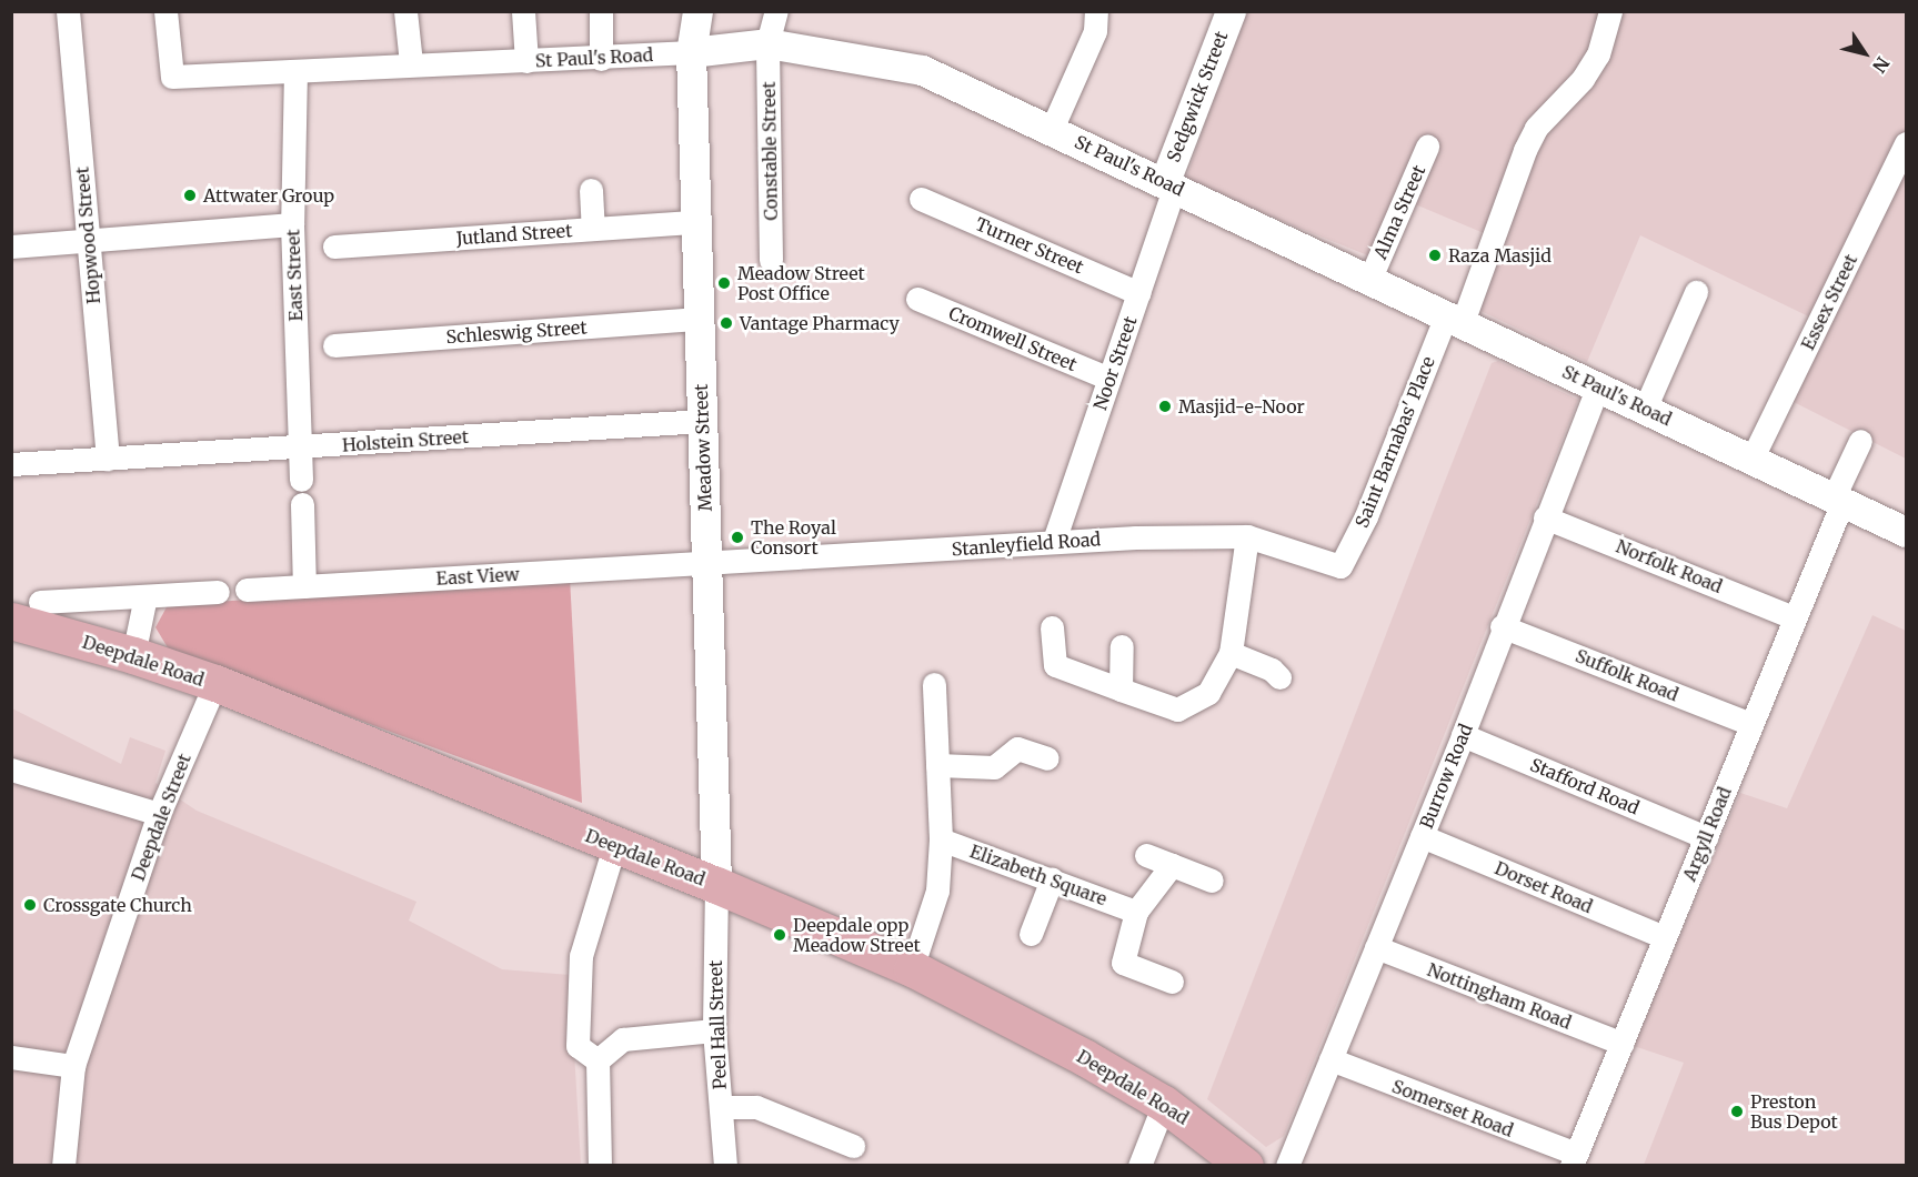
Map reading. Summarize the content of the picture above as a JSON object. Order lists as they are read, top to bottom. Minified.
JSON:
{"streets":{"main road":["Deepdale Road"],"street":["St Paul's Road","Sedgwick Street","Constable Street","Alma Street","Jutland Street","Hopwood Street","Turner Street","East Street","Essex Street","Schleswig Street","Cromwell Street","Noor Street","Holstein Street","Saint Barnabas' Place","Meadow Street","Stanleyfield Road","Norfolk Road","East View","Suffolk Road","Burrow Road","Stafford Road","Deepdale Street","Argyll Road","Elizabeth Square","Dorset Road","Nottingham Road","Peel Hall Street","Somerset Road"]},"crossings":[["St Paul's Road","Sedgwick Street"],["St Paul's Road","Constable Street"],["St Paul's Road","Alma Street"],["St Paul's Road","East Street"],["St Paul's Road","Essex Street"],["St Paul's Road","Noor Street"],["St Paul's Road","Saint Barnabas' Place"],["St Paul's Road","Meadow Street"],["St Paul's Road","Burrow Road"],["St Paul's Road","Argyll Road"],["Sedgwick Street","Noor Street"],["Jutland Street","Meadow Street"],["Hopwood Street","Holstein Street"],["Turner Street","Noor Street"],["East Street","Holstein Street"],["Schleswig Street","Meadow Street"],["Cromwell Street","Noor Street"],["Noor Street","Stanleyfield Road"],["Holstein Street","Meadow Street"],["Saint Barnabas' Place","Stanleyfield Road"],["Meadow Street","Stanleyfield Road"],["Meadow Street","East View"],["Meadow Street","Deepdale Road"],["Meadow Street","Peel Hall Street"],["Stanleyfield Road","East View"],["Norfolk Road","Burrow Road"],["Norfolk Road","Argyll Road"],["Deepdale Road","Deepdale Street"],["Deepdale Road","Peel Hall Street"],["Suffolk Road","Burrow Road"],["Suffolk Road","Argyll Road"],["Burrow Road","Stafford Road"],["Burrow Road","Dorset Road"],["Burrow Road","Nottingham Road"],["Burrow Road","Somerset Road"],["Stafford Road","Argyll Road"],["Argyll Road","Dorset Road"],["Argyll Road","Nottingham Road"],["Argyll Road","Somerset Road"]],"places":["Attwater Group","Raza Masjid","Meadow Street Post Office","Vantage Pharmacy","Masjid-e-Noor","The Royal Consort","Crossgate Church","Deepdale opp Meadow Street","Preston Bus Depot"],"north":"bottom right"}
